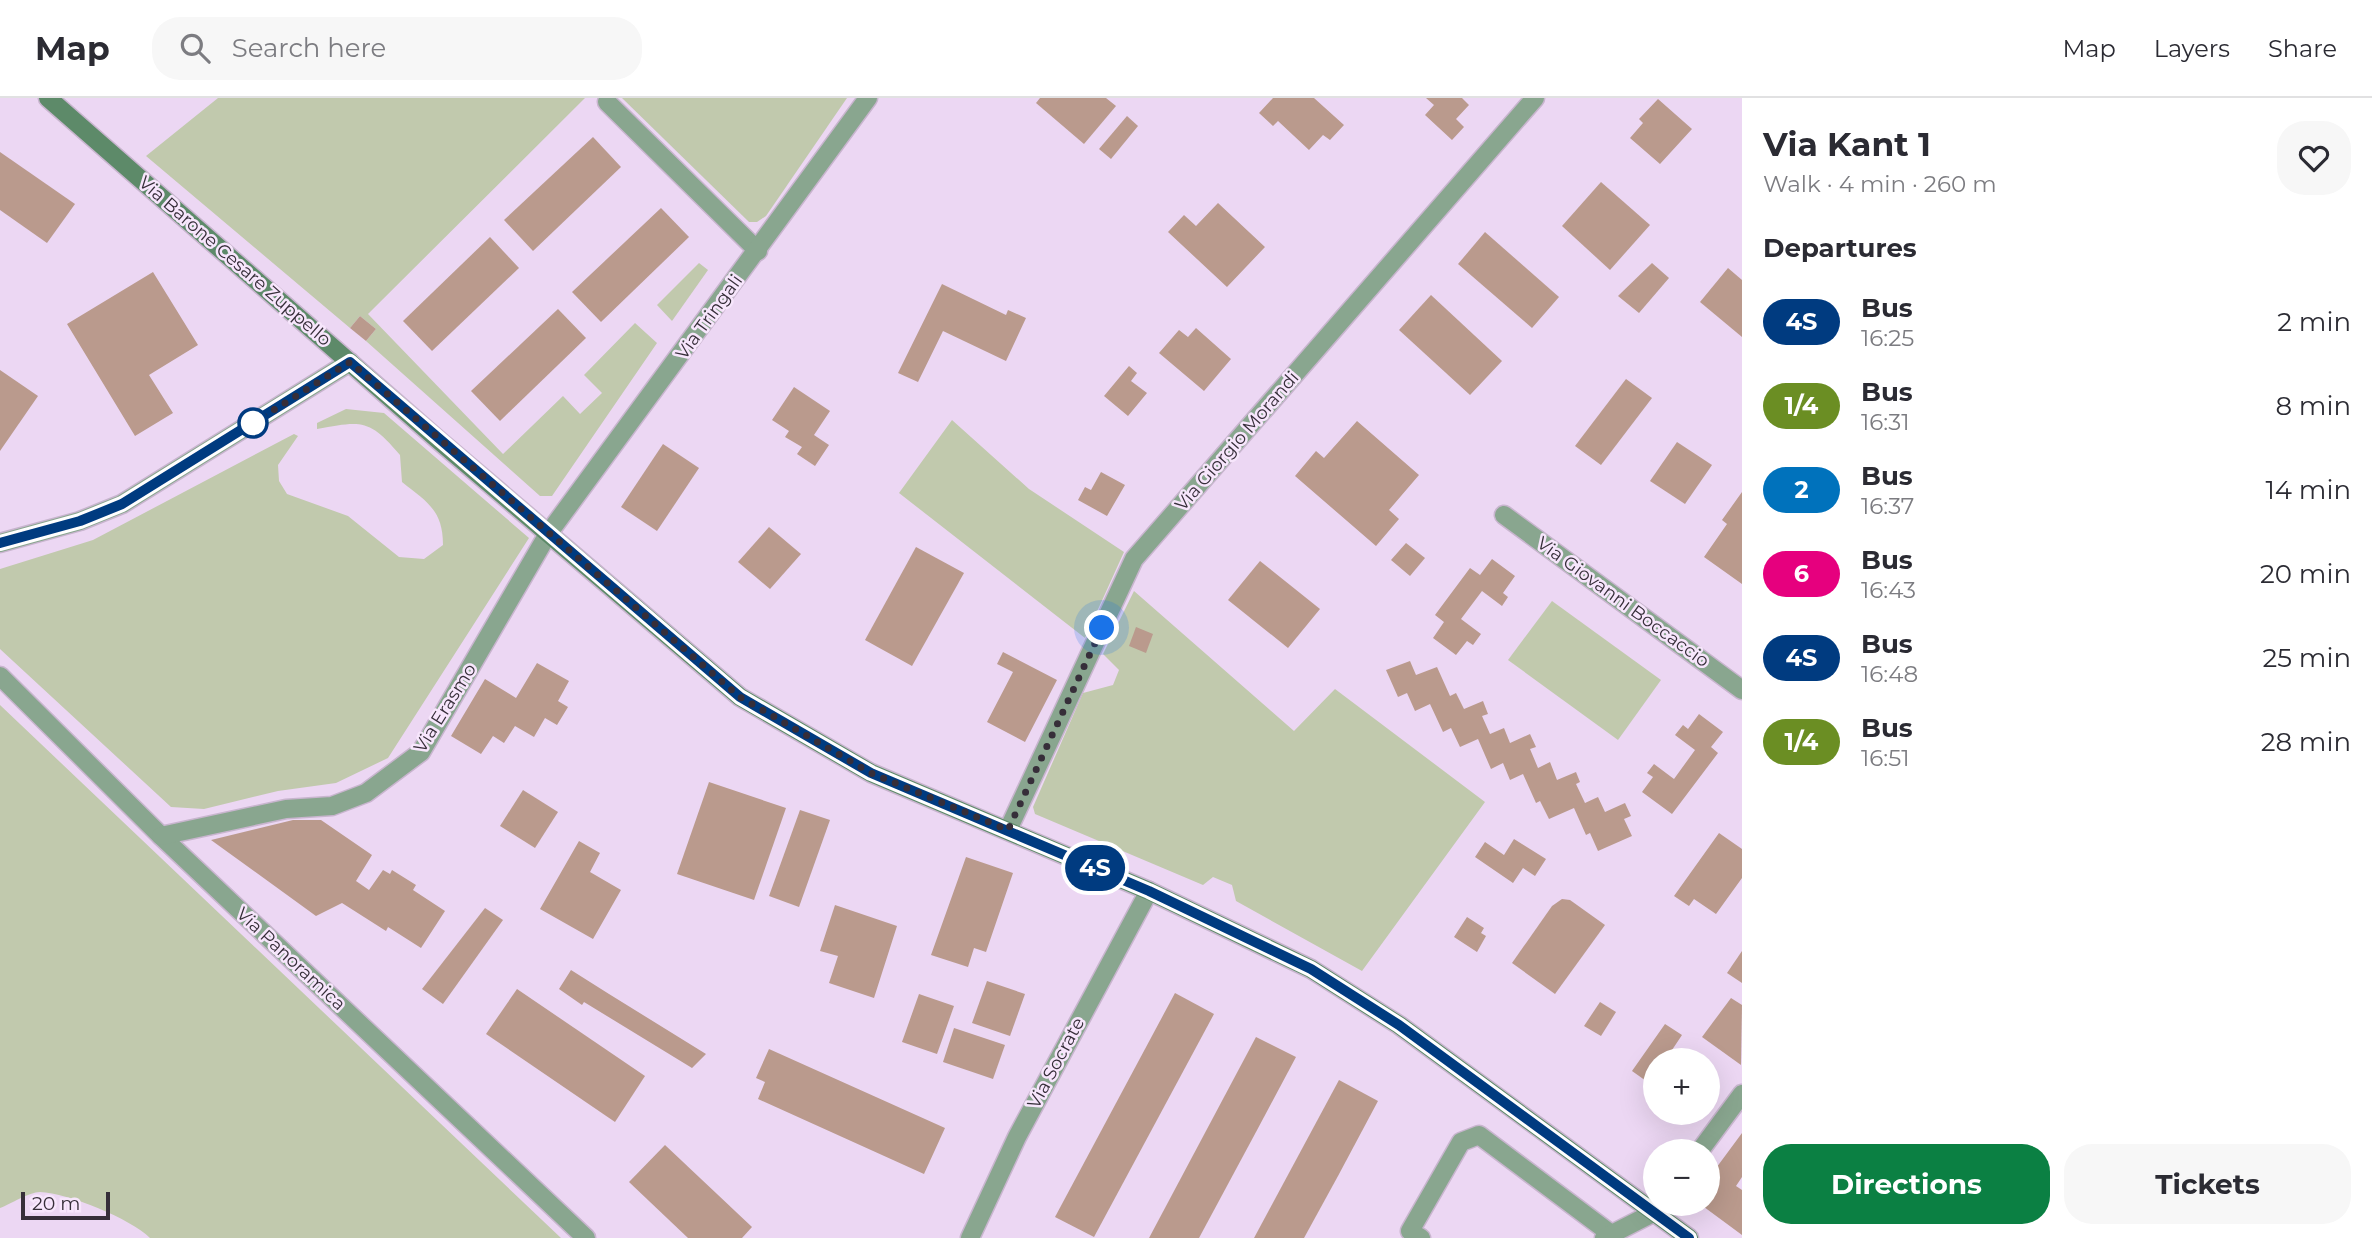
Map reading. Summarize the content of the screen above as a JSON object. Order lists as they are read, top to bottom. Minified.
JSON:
{"streets":{"main road":["Via Barone Cesare Zuppello"],"street":["Via Tringali","Via Giorgio Morandi","Via Giovanni Boccaccio","Via Erasmo","Via Panoramica","Via Socrate"]},"crossings":[["Via Barone Cesare Zuppello","Via Tringali"],["Via Barone Cesare Zuppello","Via Giorgio Morandi"],["Via Barone Cesare Zuppello","Via Erasmo"],["Via Barone Cesare Zuppello","Via Socrate"],["Via Tringali","Via Erasmo"],["Via Erasmo","Via Panoramica"]],"lines":["bus line 4S"],"scale_bar":"20 m","page":{"header":"Map","search":"Search here","nav":["Map","Layers","Share"],"on_map":"4S","heading":[["Via Kant 1","Walk · 4 min · 260 m"],"Departures"],"list":[{"mark":"4S","name":"Bus","note":"16:25","value":"2 min"},{"mark":"1/4","name":"Bus","note":"16:31","value":"8 min"},{"mark":"2","name":"Bus","note":"16:37","value":"14 min"},{"mark":"6","name":"Bus","note":"16:43","value":"20 min"},{"mark":"4S","name":"Bus","note":"16:48","value":"25 min"},{"mark":"1/4","name":"Bus","note":"16:51","value":"28 min"}],"map_buttons":["+","−"],"buttons":["Directions","Tickets"],"scale":"20 m"}}
